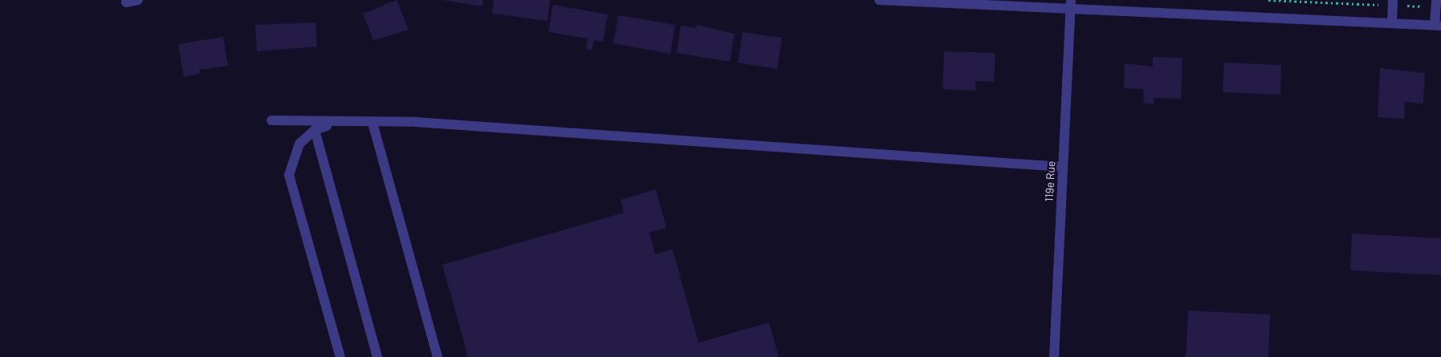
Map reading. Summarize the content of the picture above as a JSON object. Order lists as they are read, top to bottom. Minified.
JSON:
{"streets":{"street":["119e Rue"]}}
